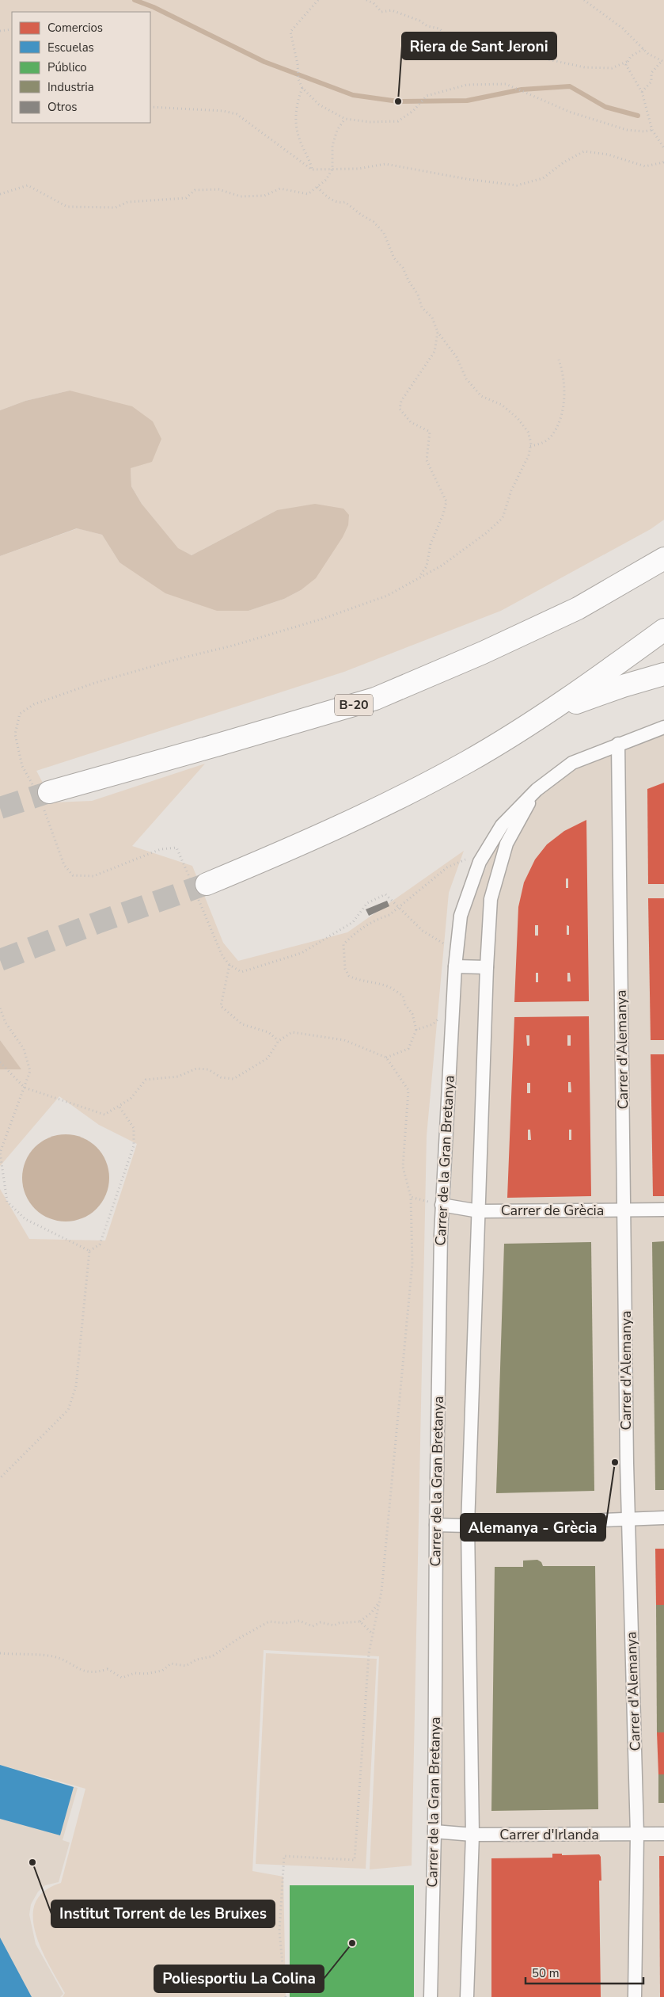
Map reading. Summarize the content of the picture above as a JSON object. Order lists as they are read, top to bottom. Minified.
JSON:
{"streets":{"highway":["B-20"],"street":["Carrer d'Alemanya","Carrer de la Gran Bretanya","Carrer de Grècia","Carrer d'Irlanda"]},"crossings":[["Carrer d'Alemanya","Carrer de la Gran Bretanya"],["Carrer d'Alemanya","Carrer de Grècia"],["Carrer d'Alemanya","Carrer d'Irlanda"],["Carrer de la Gran Bretanya","Carrer de Grècia"],["Carrer de la Gran Bretanya","Carrer d'Irlanda"]],"places":["Riera de Sant Jeroni","Alemanya - Grècia","Institut Torrent de les Bruixes","Poliesportiu La Colina"],"legend":["Comercios","Escuelas","Público","Industria","Otros"],"scale_bar":"50 m"}
